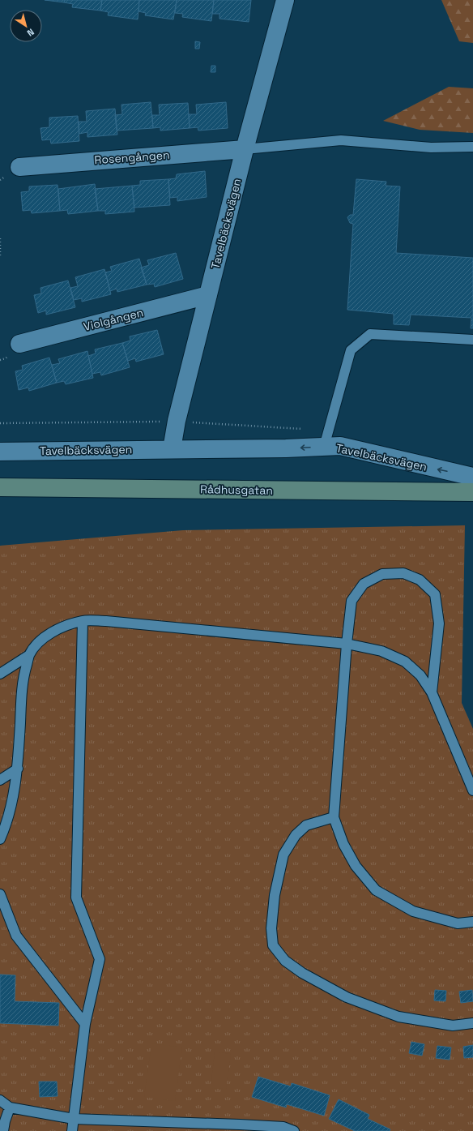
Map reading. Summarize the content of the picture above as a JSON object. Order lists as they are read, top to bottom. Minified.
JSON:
{"streets":{"main road":["Rådhusgatan"],"street":["Rosengången","Tavelbäcksvägen","Violgången"]},"crossings":[["Rosengången","Tavelbäcksvägen"],["Tavelbäcksvägen","Violgången"]],"north":"bottom right"}
